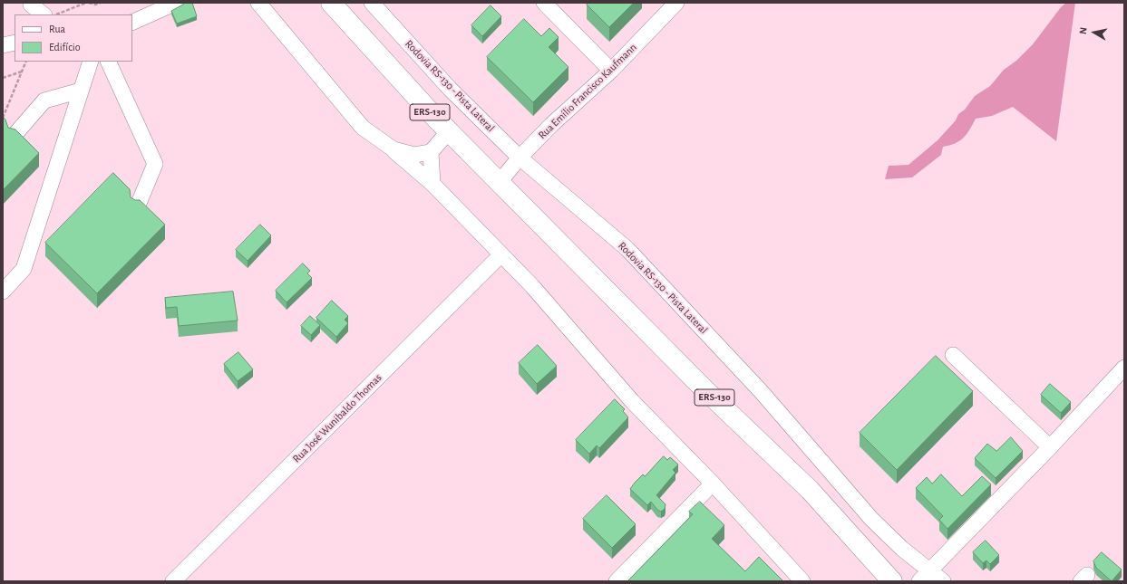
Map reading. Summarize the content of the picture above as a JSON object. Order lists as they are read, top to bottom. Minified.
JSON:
{"streets":{"main road":["ERS-130"],"street":["Rodovia RS-130 - Pista Lateral","Rua Emílio Francisco Kaufmann","Rua José Wunibaldo Thomas"]},"crossings":[["Rodovia RS-130 - Pista Lateral","Rua Emílio Francisco Kaufmann"],["Rua Emílio Francisco Kaufmann","ERS-130"]],"legend":["Rua","Edifício"],"north":"left"}
